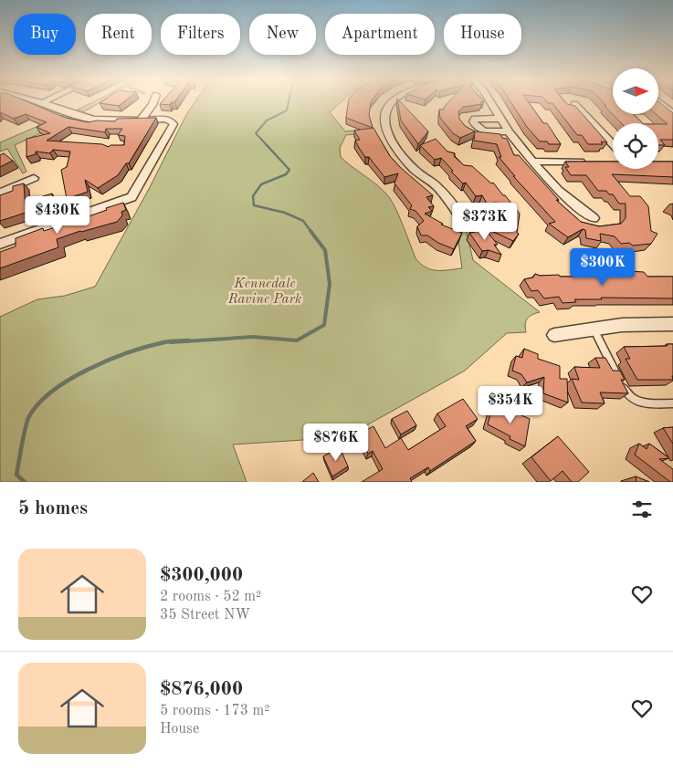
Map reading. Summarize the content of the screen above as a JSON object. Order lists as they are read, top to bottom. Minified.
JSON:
{"parks":["Kennedale Ravine Park"],"north":"right","page":{"chip":["Buy","Rent","Filters","New","Apartment","House"],"price":["$430K","$373K","$300K","$354K","$876K"],"heading":"5 homes","list":[{"name":"$300,000","note":"2 rooms · 52 m² · 35 Street NW"},{"name":"$876,000","note":"5 rooms · 173 m² · House"}]}}
